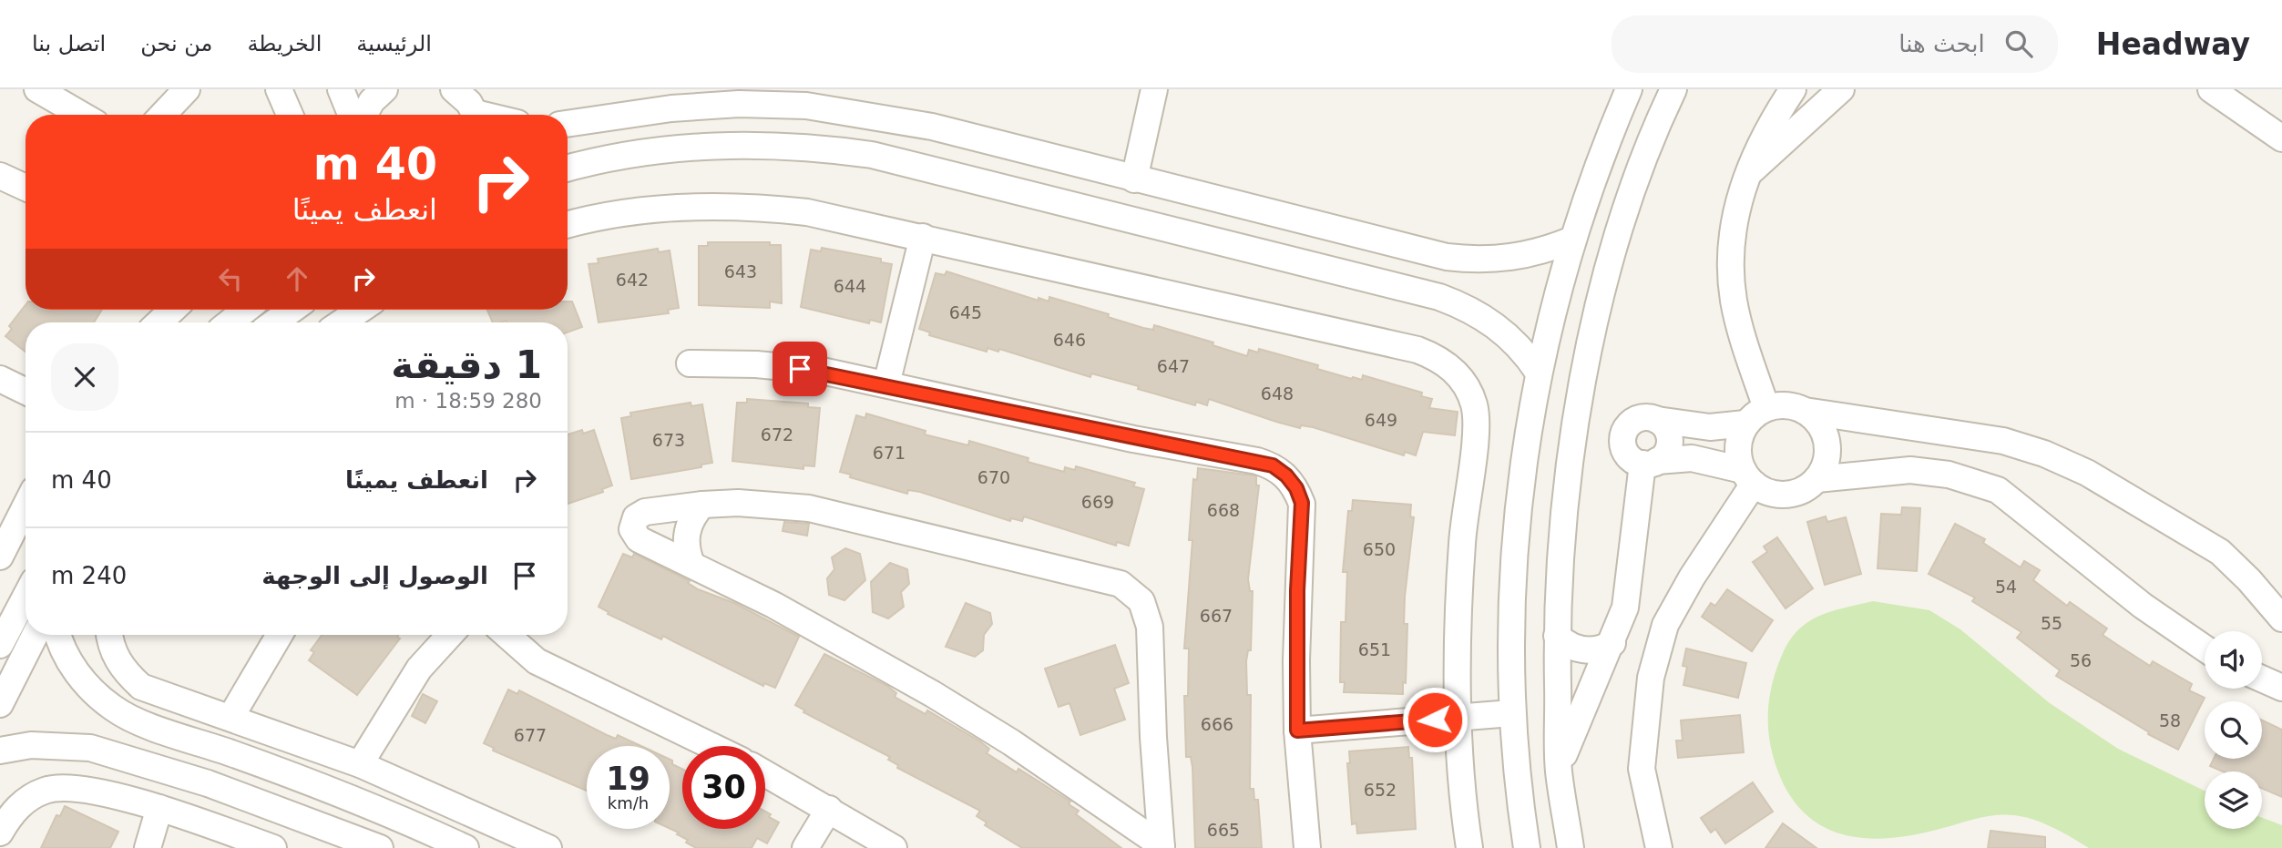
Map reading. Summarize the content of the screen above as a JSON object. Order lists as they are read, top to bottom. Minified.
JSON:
{"house_numbers":["643","642","644","645","646","647","648","649","672","673","671","670","669","668","650","54","667","55","651","56","58","666","677","652","665"],"page":{"header":"Headway","search":"ابحث هنا","nav":["الرئيسية","الخريطة","من نحن","اتصل بنا"],"turn":["40 m","انعطف يمينًا"],"heading":["1 دقيقة","280 m · 18:59"],"list":[{"name":"انعطف يمينًا","value":"40 m"},{"name":"الوصول إلى الوجهة","value":"240 m"}],"speed":"19 km/h","limit":"30"}}
